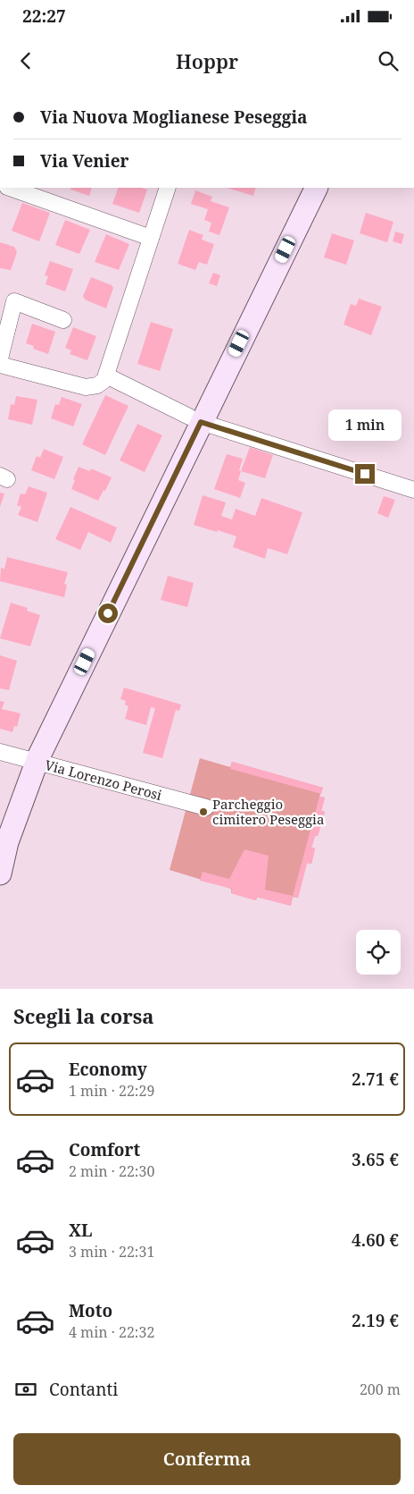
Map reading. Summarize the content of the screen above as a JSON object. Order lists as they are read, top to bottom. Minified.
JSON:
{"streets":{"street":["Via Lorenzo Perosi"]},"places":["Parcheggio cimitero Peseggia"],"page":{"status":"22:27","header":"Hoppr","banner":["Via Nuova Moglianese Peseggia","Via Venier"],"bubble":"1 min","heading":"Scegli la corsa","list":[{"name":"Economy","note":"1 min · 22:29","value":"2.71 €"},{"name":"Comfort","note":"2 min · 22:30","value":"3.65 €"},{"name":"XL","note":"3 min · 22:31","value":"4.60 €"},{"name":"Moto","note":"4 min · 22:32","value":"2.19 €"}],"pay":["Contanti","200 m"],"buttons":"Conferma"}}
